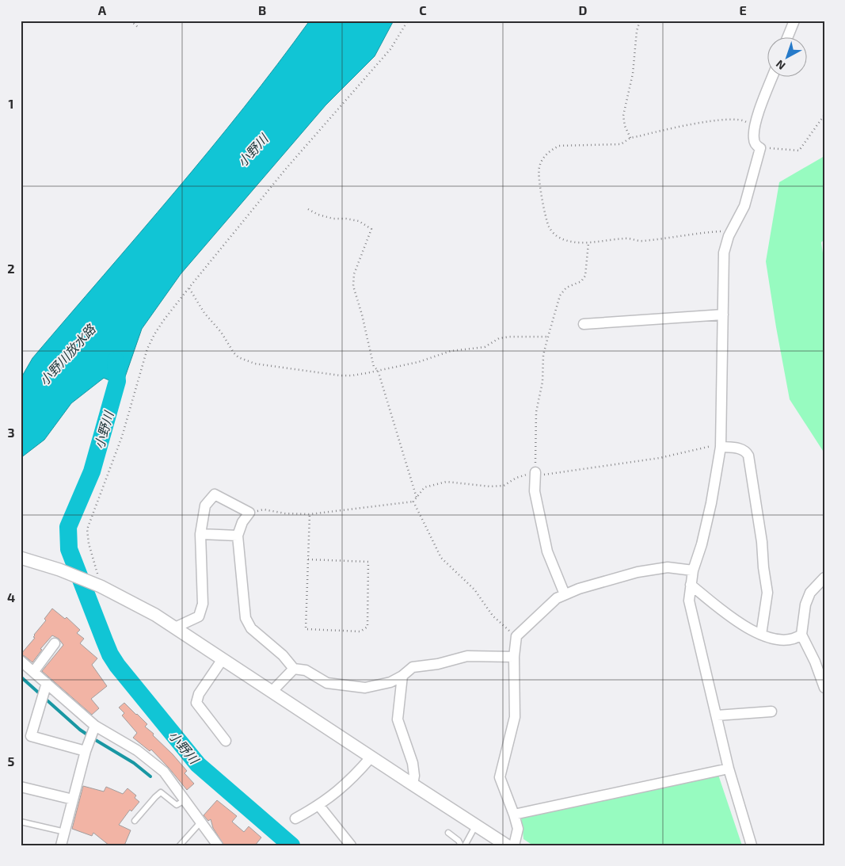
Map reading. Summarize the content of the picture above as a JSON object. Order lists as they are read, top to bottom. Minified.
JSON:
{"water":["小野川","小野川放水路"],"north":"bottom left","grid":{"columns":["A","B","C","D","E"],"rows":["1","2","3","4","5"]}}
